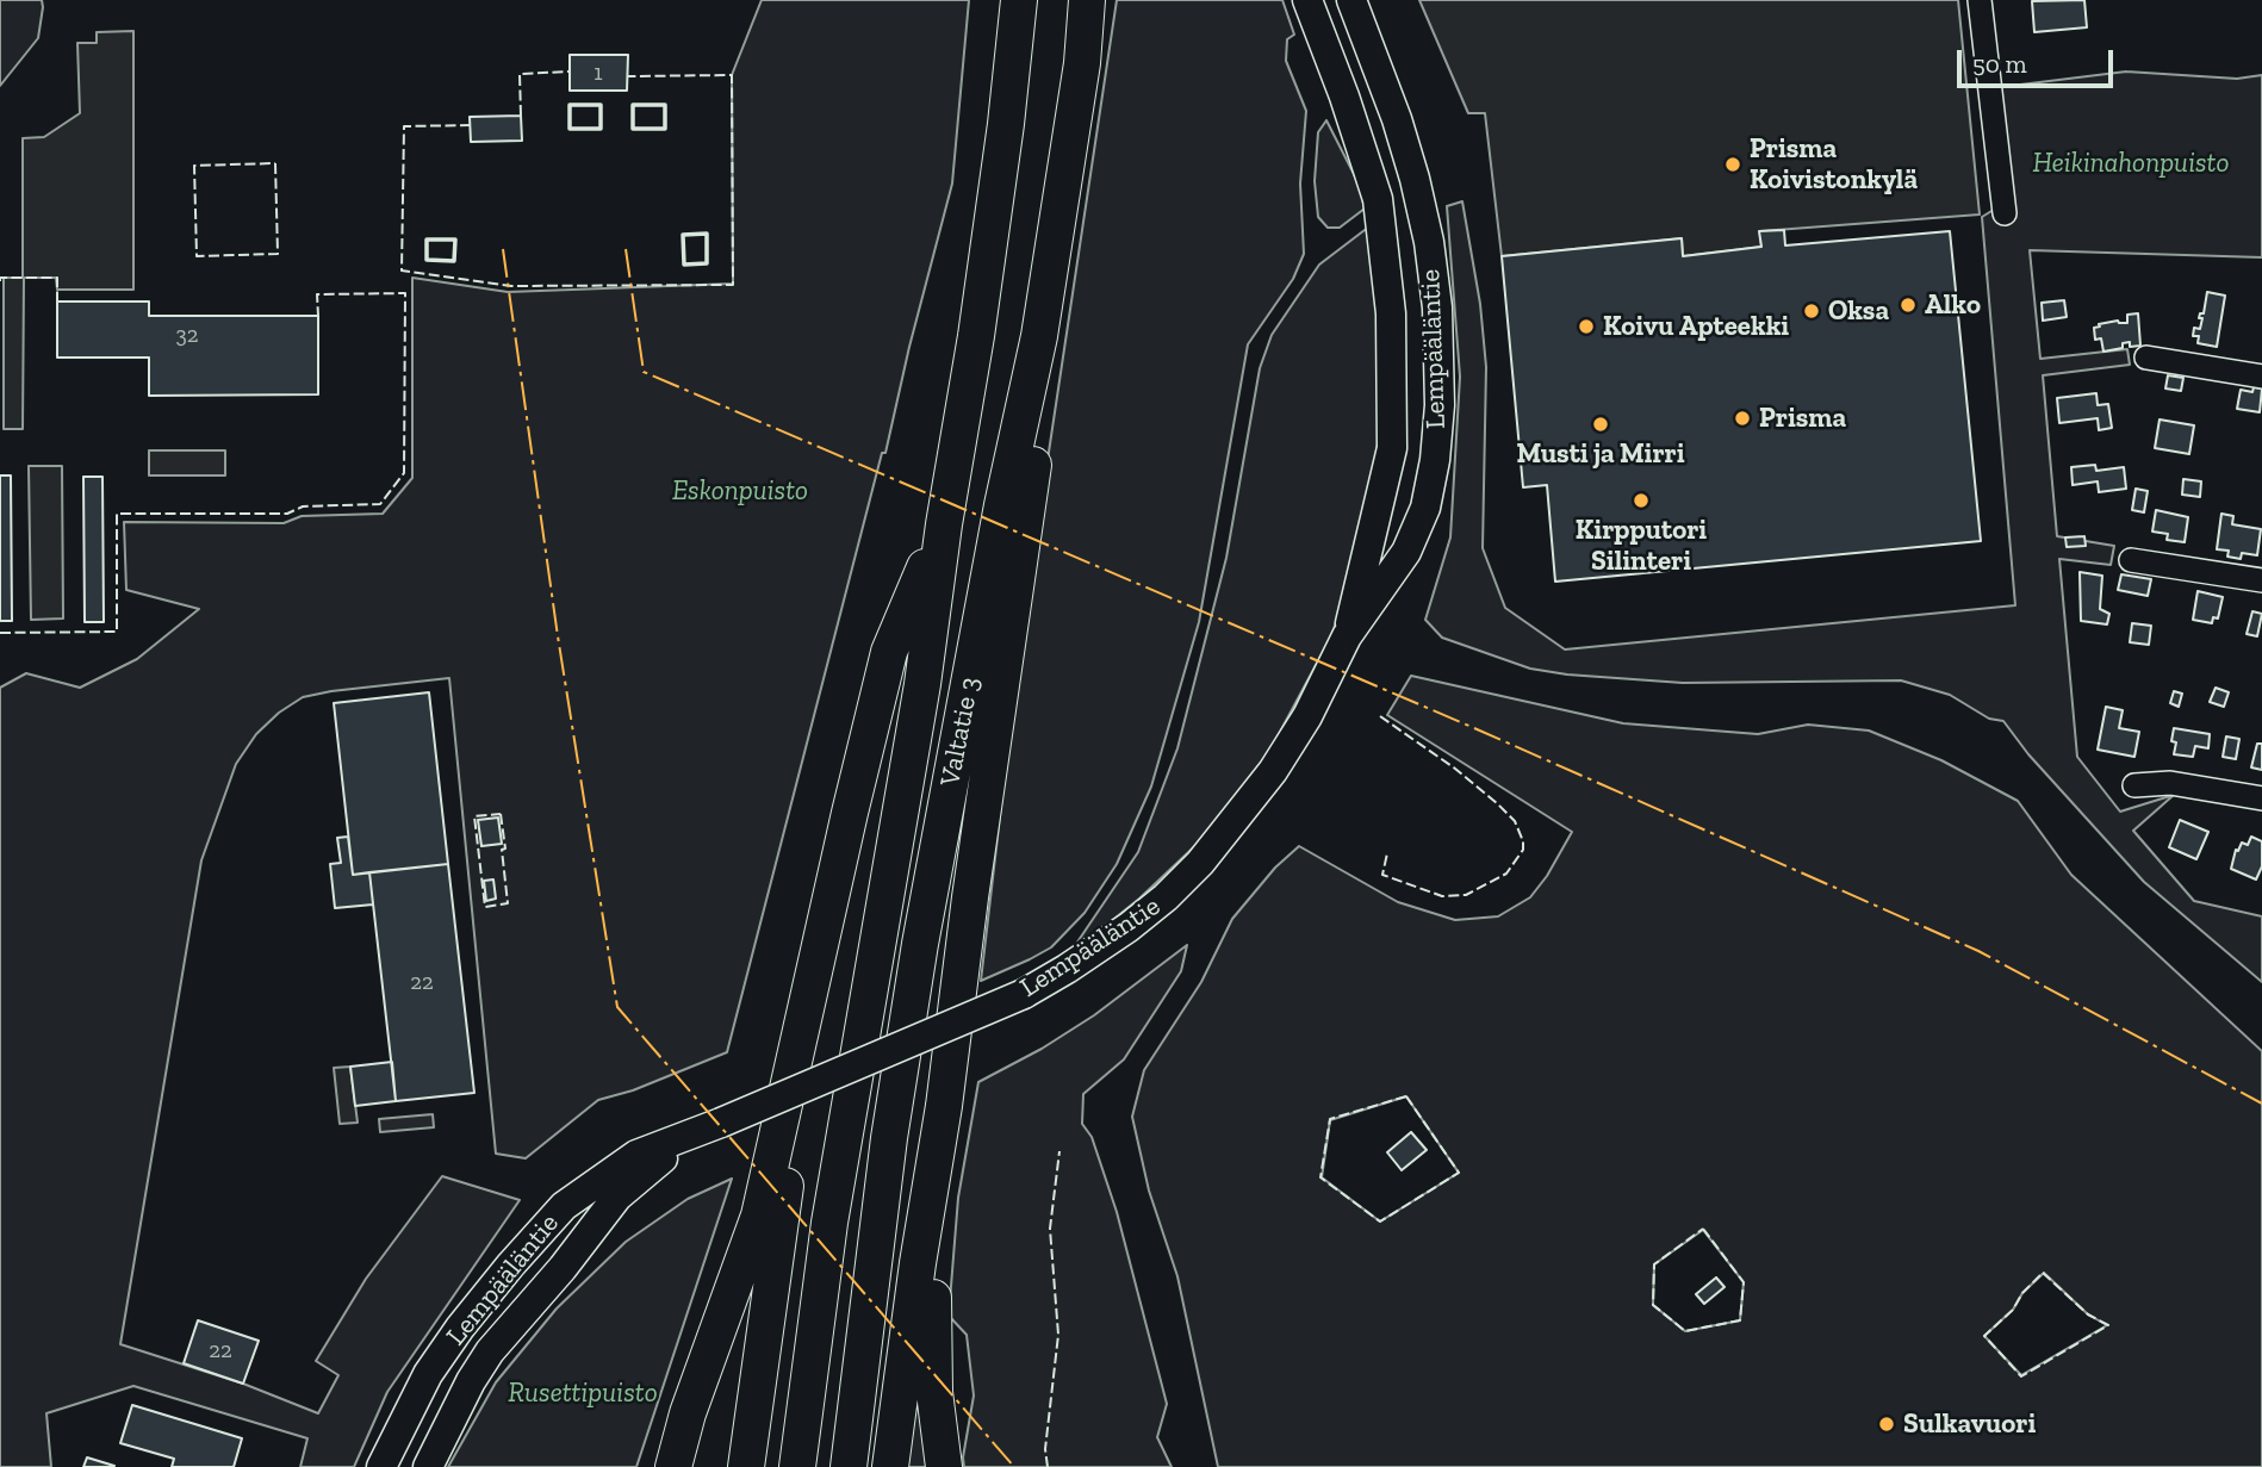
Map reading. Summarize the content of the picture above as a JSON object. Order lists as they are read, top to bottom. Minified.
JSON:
{"streets":{"highway":["Valtatie 3"],"main road":["Lempääläntie"]},"parks":["Heikinahonpuisto","Eskonpuisto","Rusettipuisto"],"places":["Prisma Koivistonkylä","Alko","Oksa","Koivu Apteekki","Prisma","Musti ja Mirri","Kirpputori Silinteri","Sulkavuori"],"house_numbers":["1","32","22","22"],"scale_bar":"50 m"}
